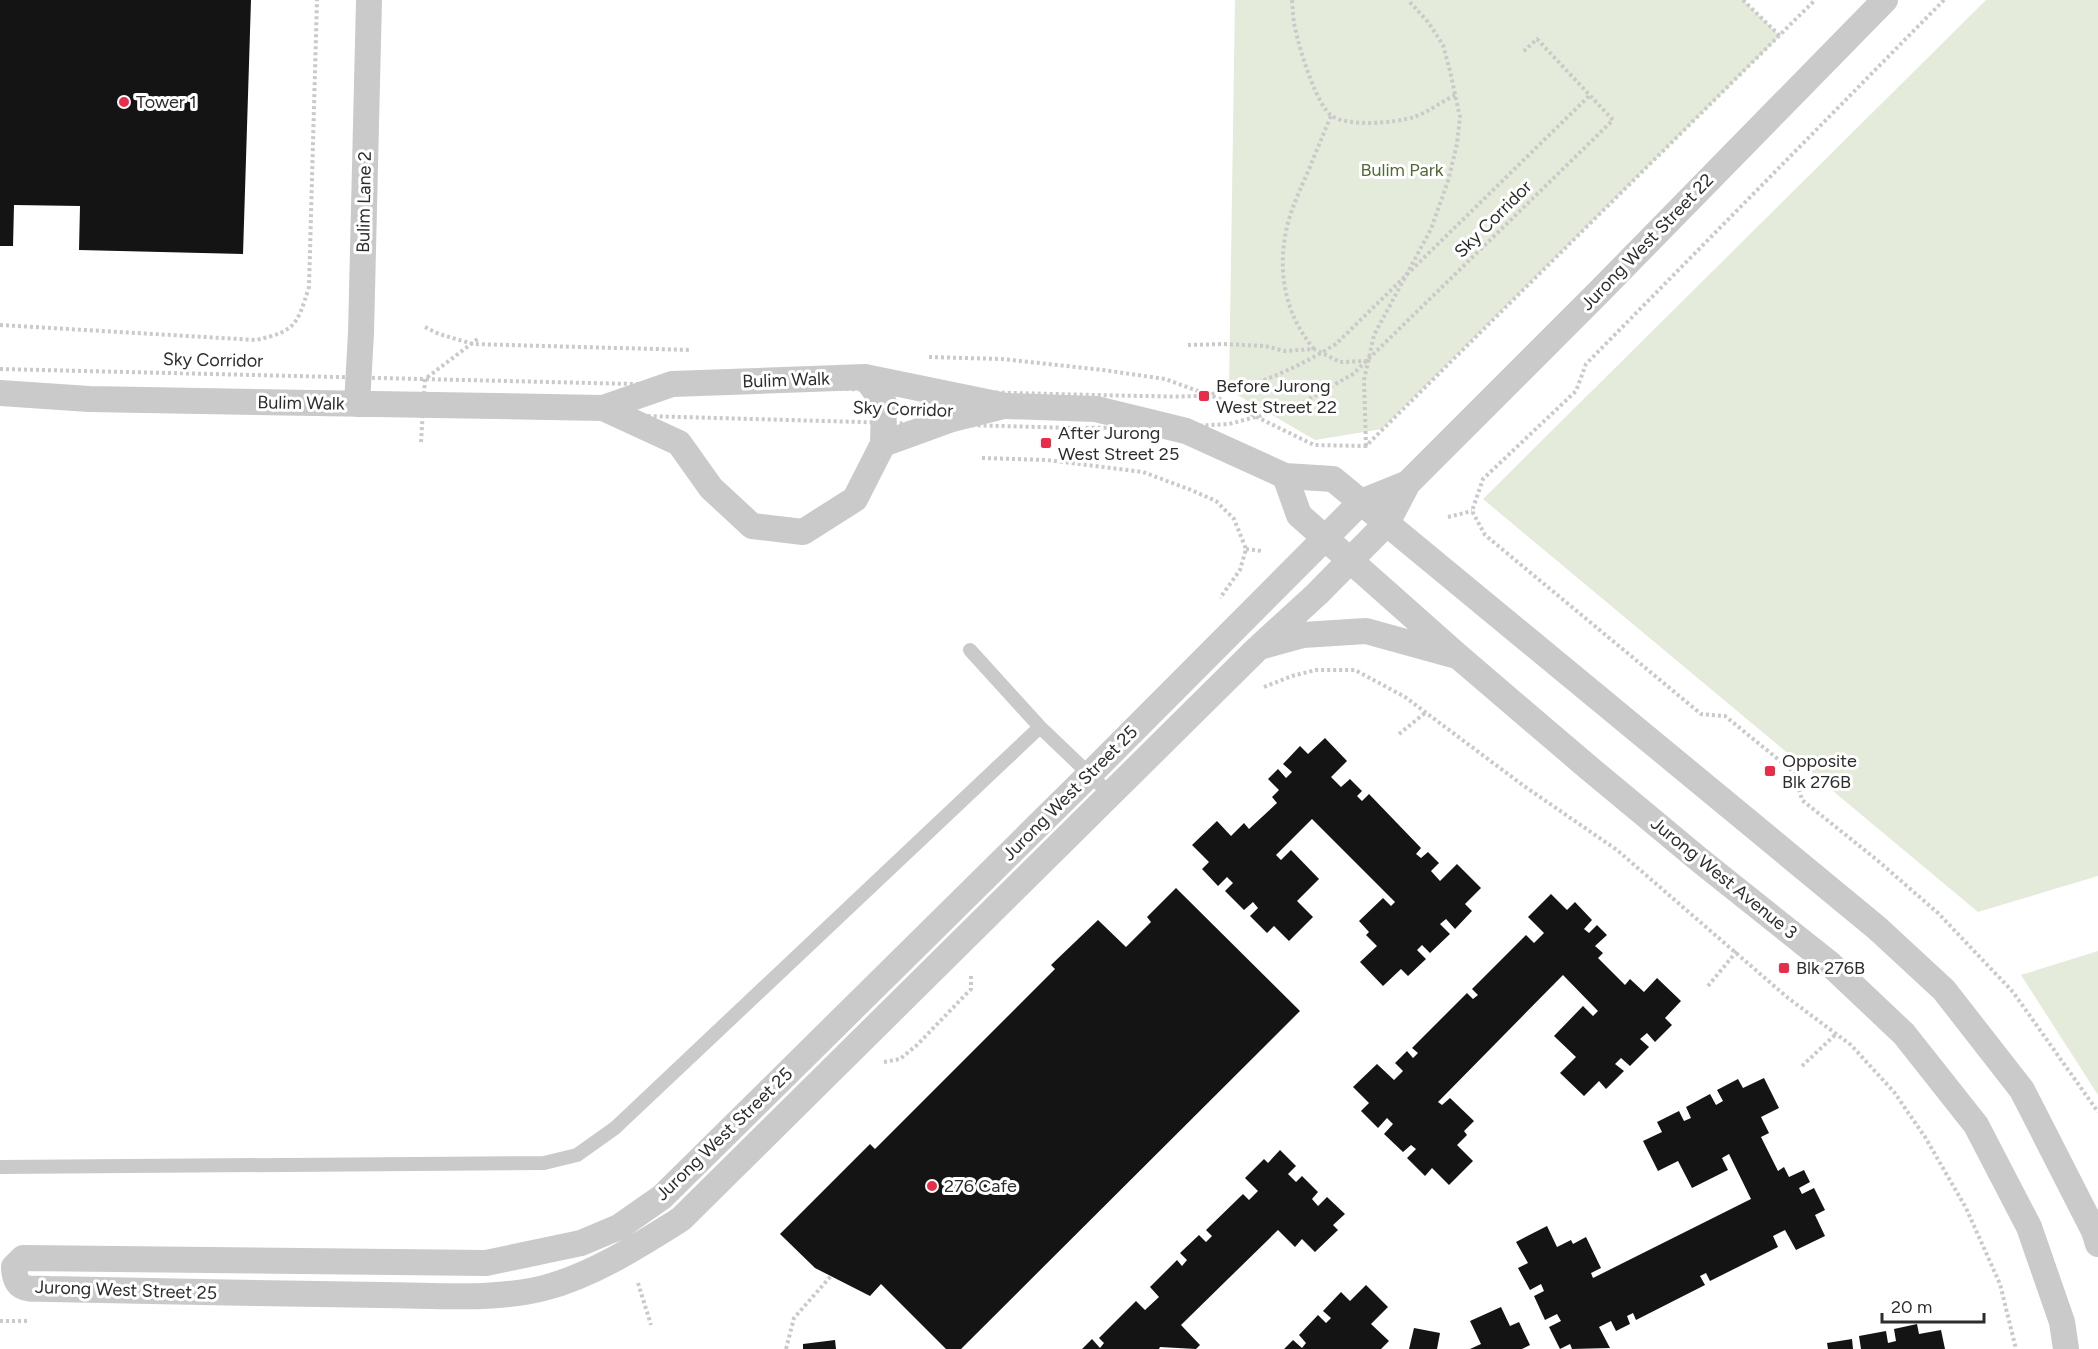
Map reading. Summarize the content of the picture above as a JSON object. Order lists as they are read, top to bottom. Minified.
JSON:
{"streets":{"street":["Bulim Lane 2","Jurong West Street 22","Bulim Walk","Jurong West Street 25","Jurong West Avenue 3"],"path":["Sky Corridor"]},"crossings":[["Bulim Lane 2","Bulim Walk"],["Jurong West Street 22","Bulim Walk"],["Jurong West Street 22","Jurong West Street 25"],["Bulim Walk","Jurong West Street 25"],["Jurong West Street 25","Jurong West Avenue 3"]],"parks":["Bulim Park"],"places":{"other":["Tower 1","276 Cafe"],"transit":["Before Jurong West Street 22","After Jurong West Street 25","Opposite Blk 276B","Blk 276B"]},"scale_bar":"20 m"}
